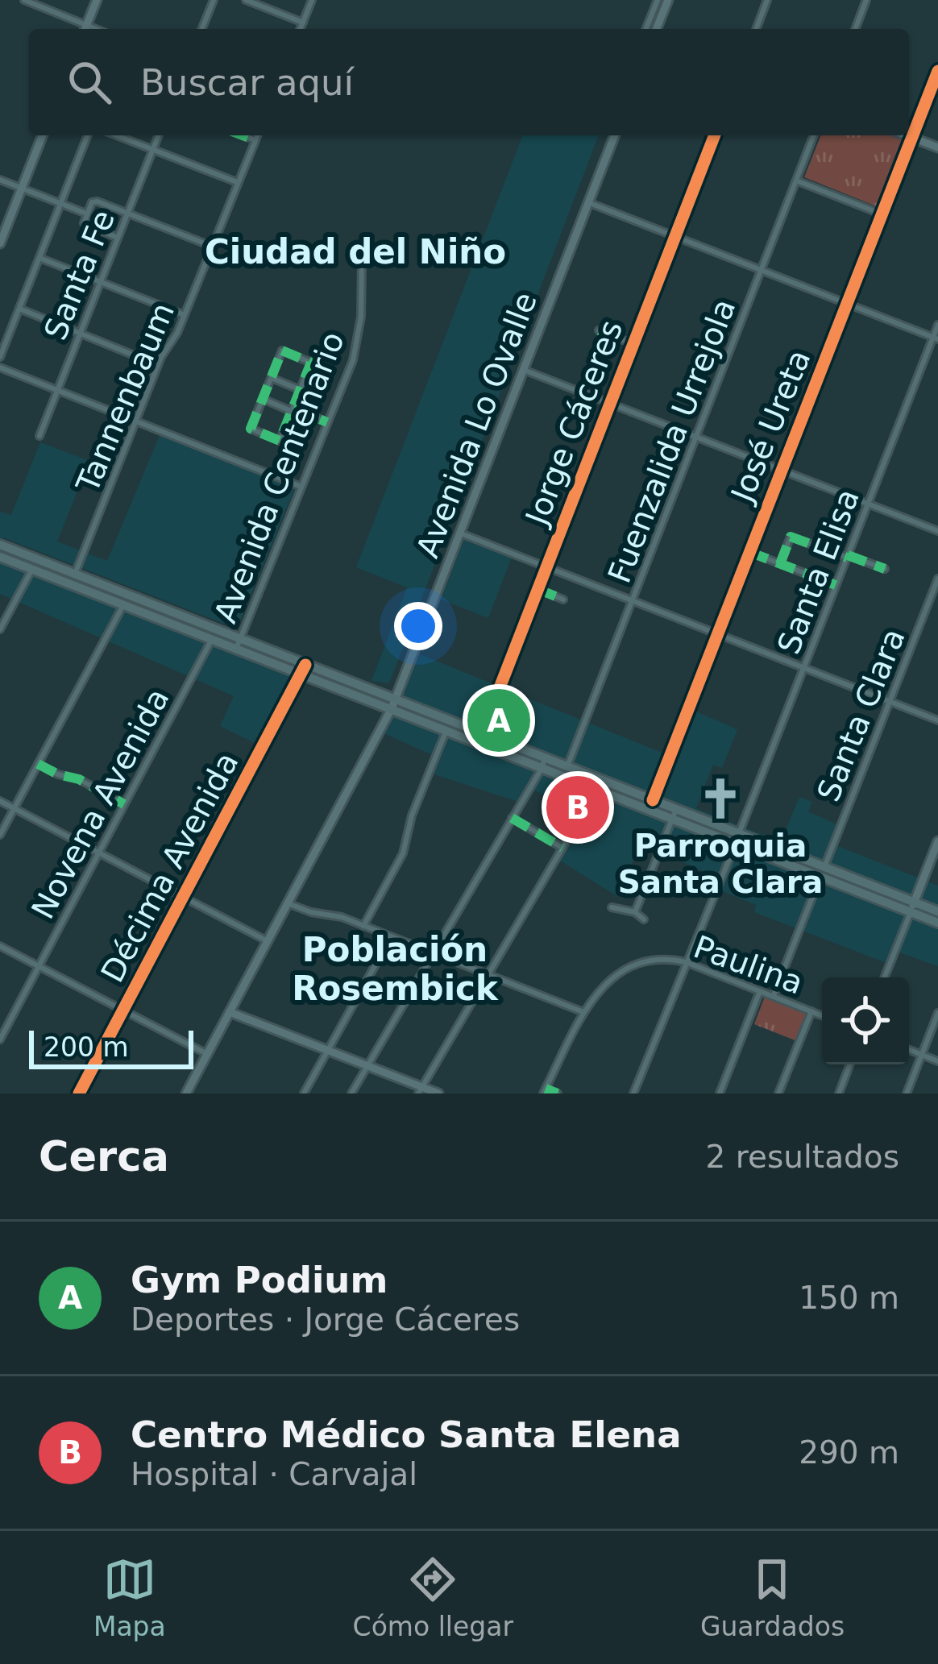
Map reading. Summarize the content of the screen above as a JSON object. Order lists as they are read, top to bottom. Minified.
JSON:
{"streets":{"main road":["Avenida Lo Ovalle"],"street":["Santa Fe","Tannenbaum","Jorge Cáceres","José Ureta","Fuenzalida Urrejola","Avenida Centenario","Santa Elisa","Santa Clara","Novena Avenida","Décima Avenida","Paulina"]},"crossings":[["Santa Elisa","Paulina"],["Santa Clara","Paulina"]],"districts":["Ciudad del Niño","Población Rosembick"],"places":{"church":["Parroquia Santa Clara"]},"scale_bar":"200 m","page":{"search":"Buscar aquí","pins":["A","B"],"scale":"200 m","heading":["Cerca","2 resultados"],"list":[{"mark":"A","name":"Gym Podium","note":"Deportes · Jorge Cáceres","value":"150 m"},{"mark":"B","name":"Centro Médico Santa Elena","note":"Hospital · Carvajal","value":"290 m"}],"nav":["Mapa","Cómo llegar","Guardados"]}}
